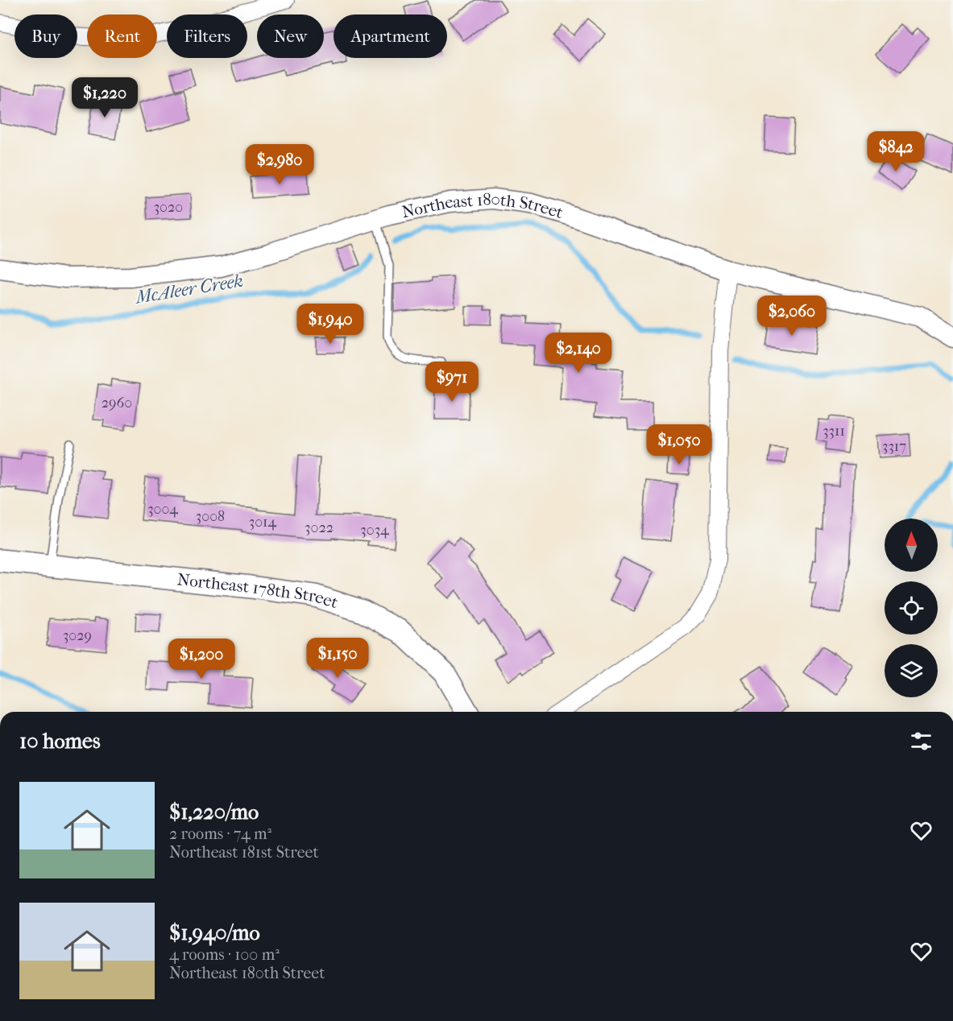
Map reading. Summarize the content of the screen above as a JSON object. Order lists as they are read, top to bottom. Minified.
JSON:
{"streets":{"main road":["Northeast 178th Street"],"street":["Northeast 180th Street"]},"water":["McAleer Creek"],"house_numbers":["3020","2960","3311","3317","3004","3008","3014","3022","3034","3029"],"north":"top","page":{"chip":["Buy","Rent","Filters","New","Apartment"],"price":["$1,220","$842","$2,980","$2,060","$1,940","$2,140","$971","$1,050","$1,150","$1,200"],"heading":"10 homes","list":[{"name":"$1,220/mo","note":"2 rooms · 74 m² · Northeast 181st Street"},{"name":"$1,940/mo","note":"4 rooms · 100 m² · Northeast 180th Street"}]}}
